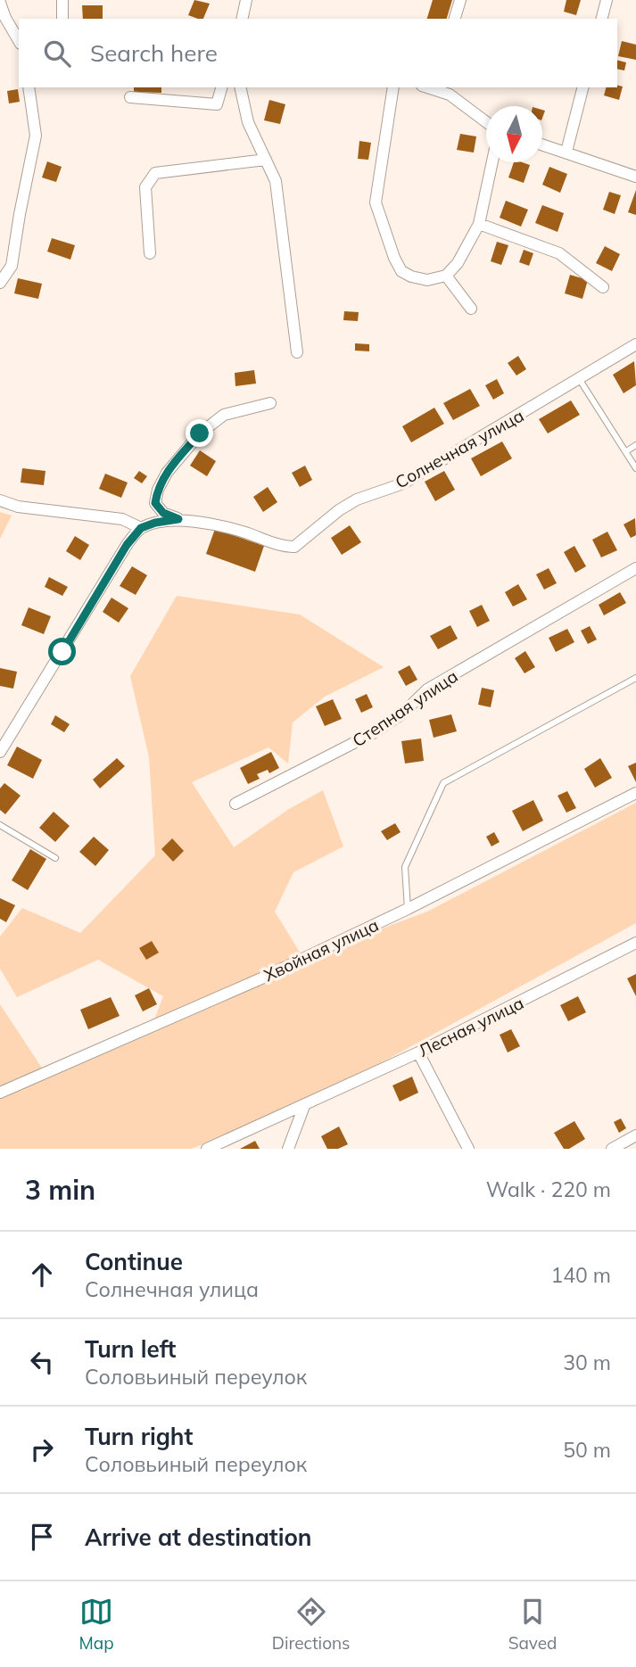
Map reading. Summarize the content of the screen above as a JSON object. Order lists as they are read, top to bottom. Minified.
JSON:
{"streets":{"street":["Солнечная улица","Степная улица","Хвойная улица","Лесная улица"]},"north":"bottom","page":{"search":"Search here","heading":["3 min","Walk · 220 m"],"list":[["Continue","Солнечная улица","140 m"],["Turn left","Соловьиный переулок","30 m"],["Turn right","Соловьиный переулок","50 m"],"Arrive at destination"],"nav":["Map","Directions","Saved"]}}
